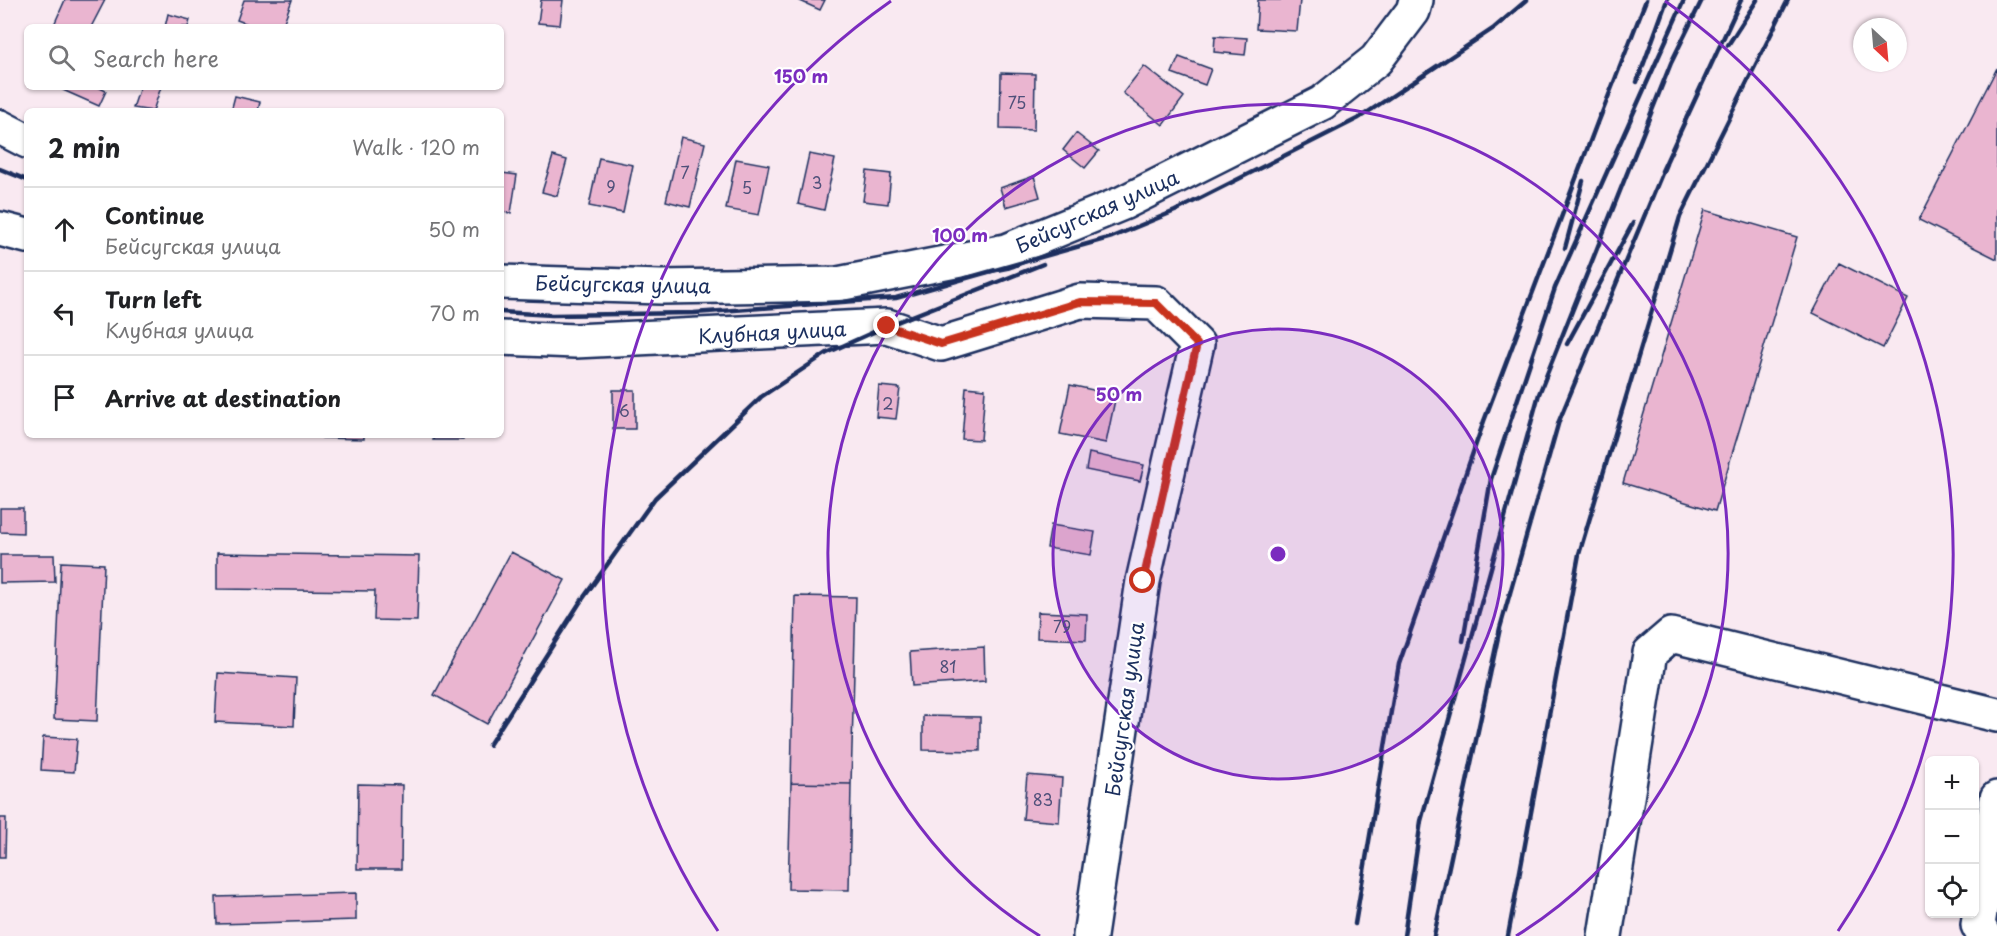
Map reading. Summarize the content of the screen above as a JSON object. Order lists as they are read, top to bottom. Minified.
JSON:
{"streets":{"street":["Бейсугская улица","Клубная улица"]},"crossings":[["Бейсугская улица","Клубная улица"]],"house_numbers":["75","7","3","9","5","2","6","79","81","83"],"north":"bottom right","page":{"search":"Search here","heading":["2 min","Walk · 120 m"],"list":[["Continue","Бейсугская улица","50 m"],["Turn left","Клубная улица","70 m"],"Arrive at destination"],"map_buttons":["+","−"]},"rings":["150 m","100 m","50 m"]}
